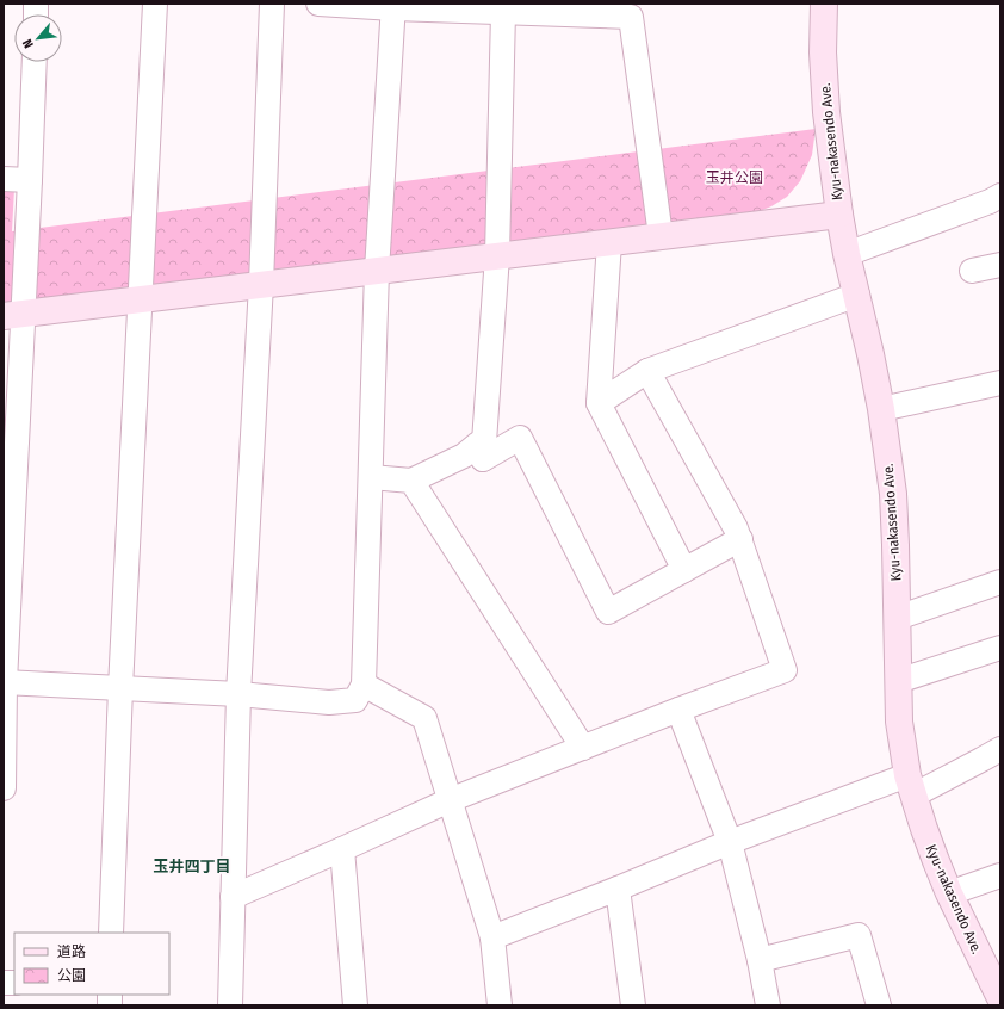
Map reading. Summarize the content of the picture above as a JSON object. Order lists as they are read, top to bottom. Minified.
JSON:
{"streets":{"main road":["Kyu-nakasendo Ave."]},"districts":["玉井四丁目"],"parks":["玉井公園"],"legend":["道路","公園"],"north":"bottom left"}
